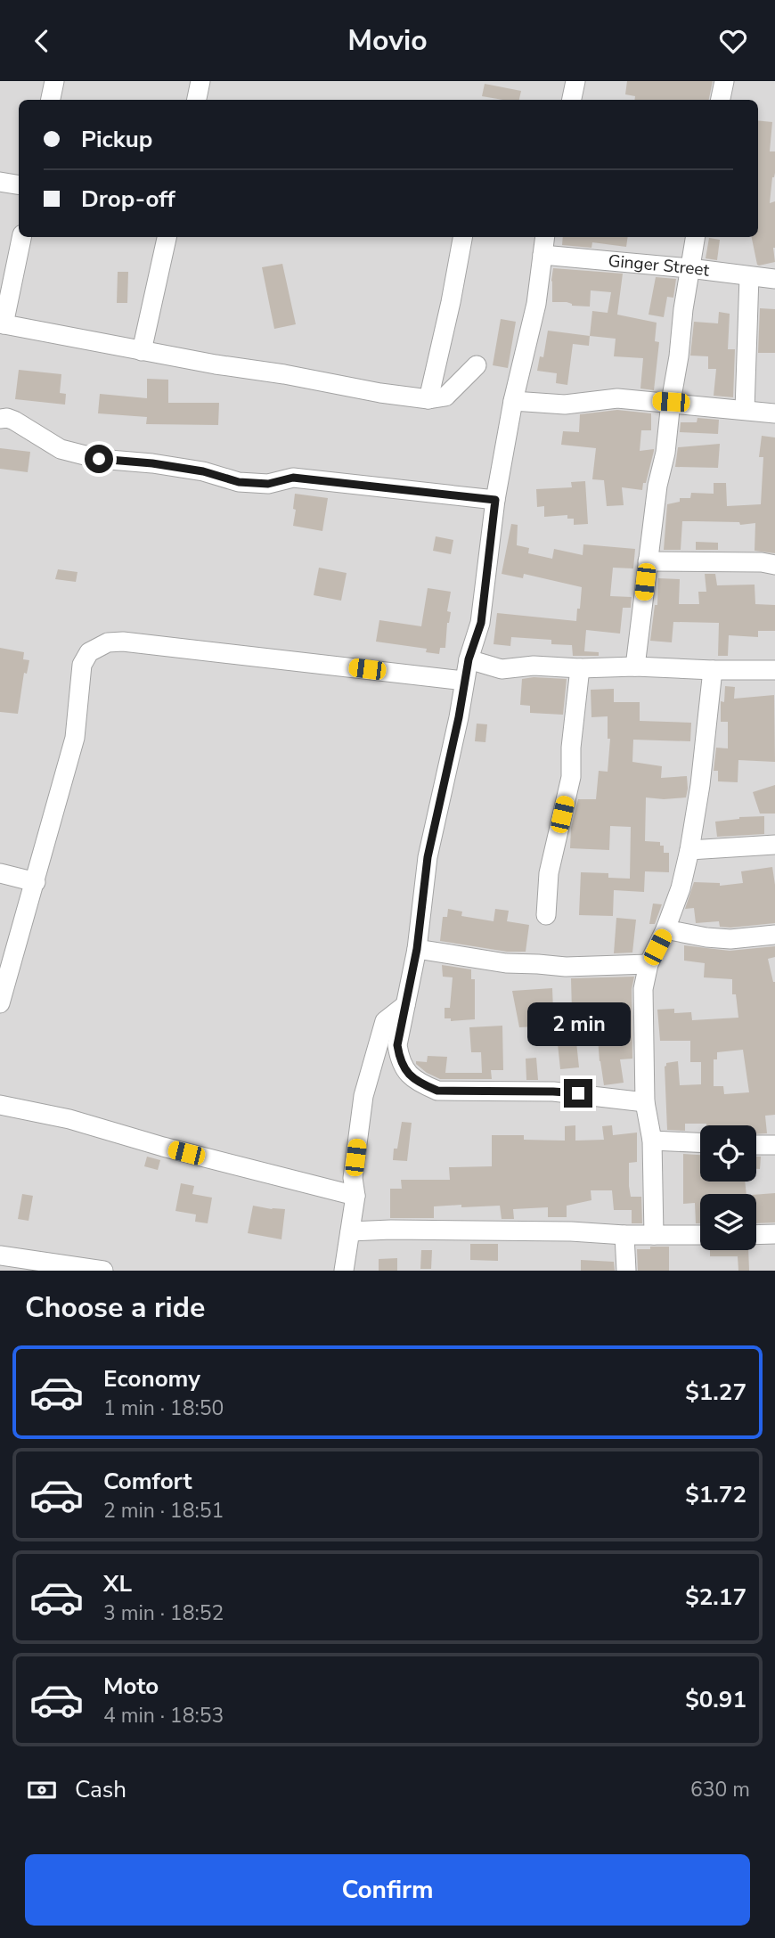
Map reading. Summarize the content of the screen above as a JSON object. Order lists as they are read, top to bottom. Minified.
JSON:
{"streets":{"street":["Ginger Street"]},"page":{"header":"Movio","banner":["Pickup","Drop-off"],"bubble":"2 min","heading":"Choose a ride","list":[{"name":"Economy","note":"1 min · 18:50","value":"$1.27"},{"name":"Comfort","note":"2 min · 18:51","value":"$1.72"},{"name":"XL","note":"3 min · 18:52","value":"$2.17"},{"name":"Moto","note":"4 min · 18:53","value":"$0.91"}],"pay":["Cash","630 m"],"buttons":"Confirm"}}
